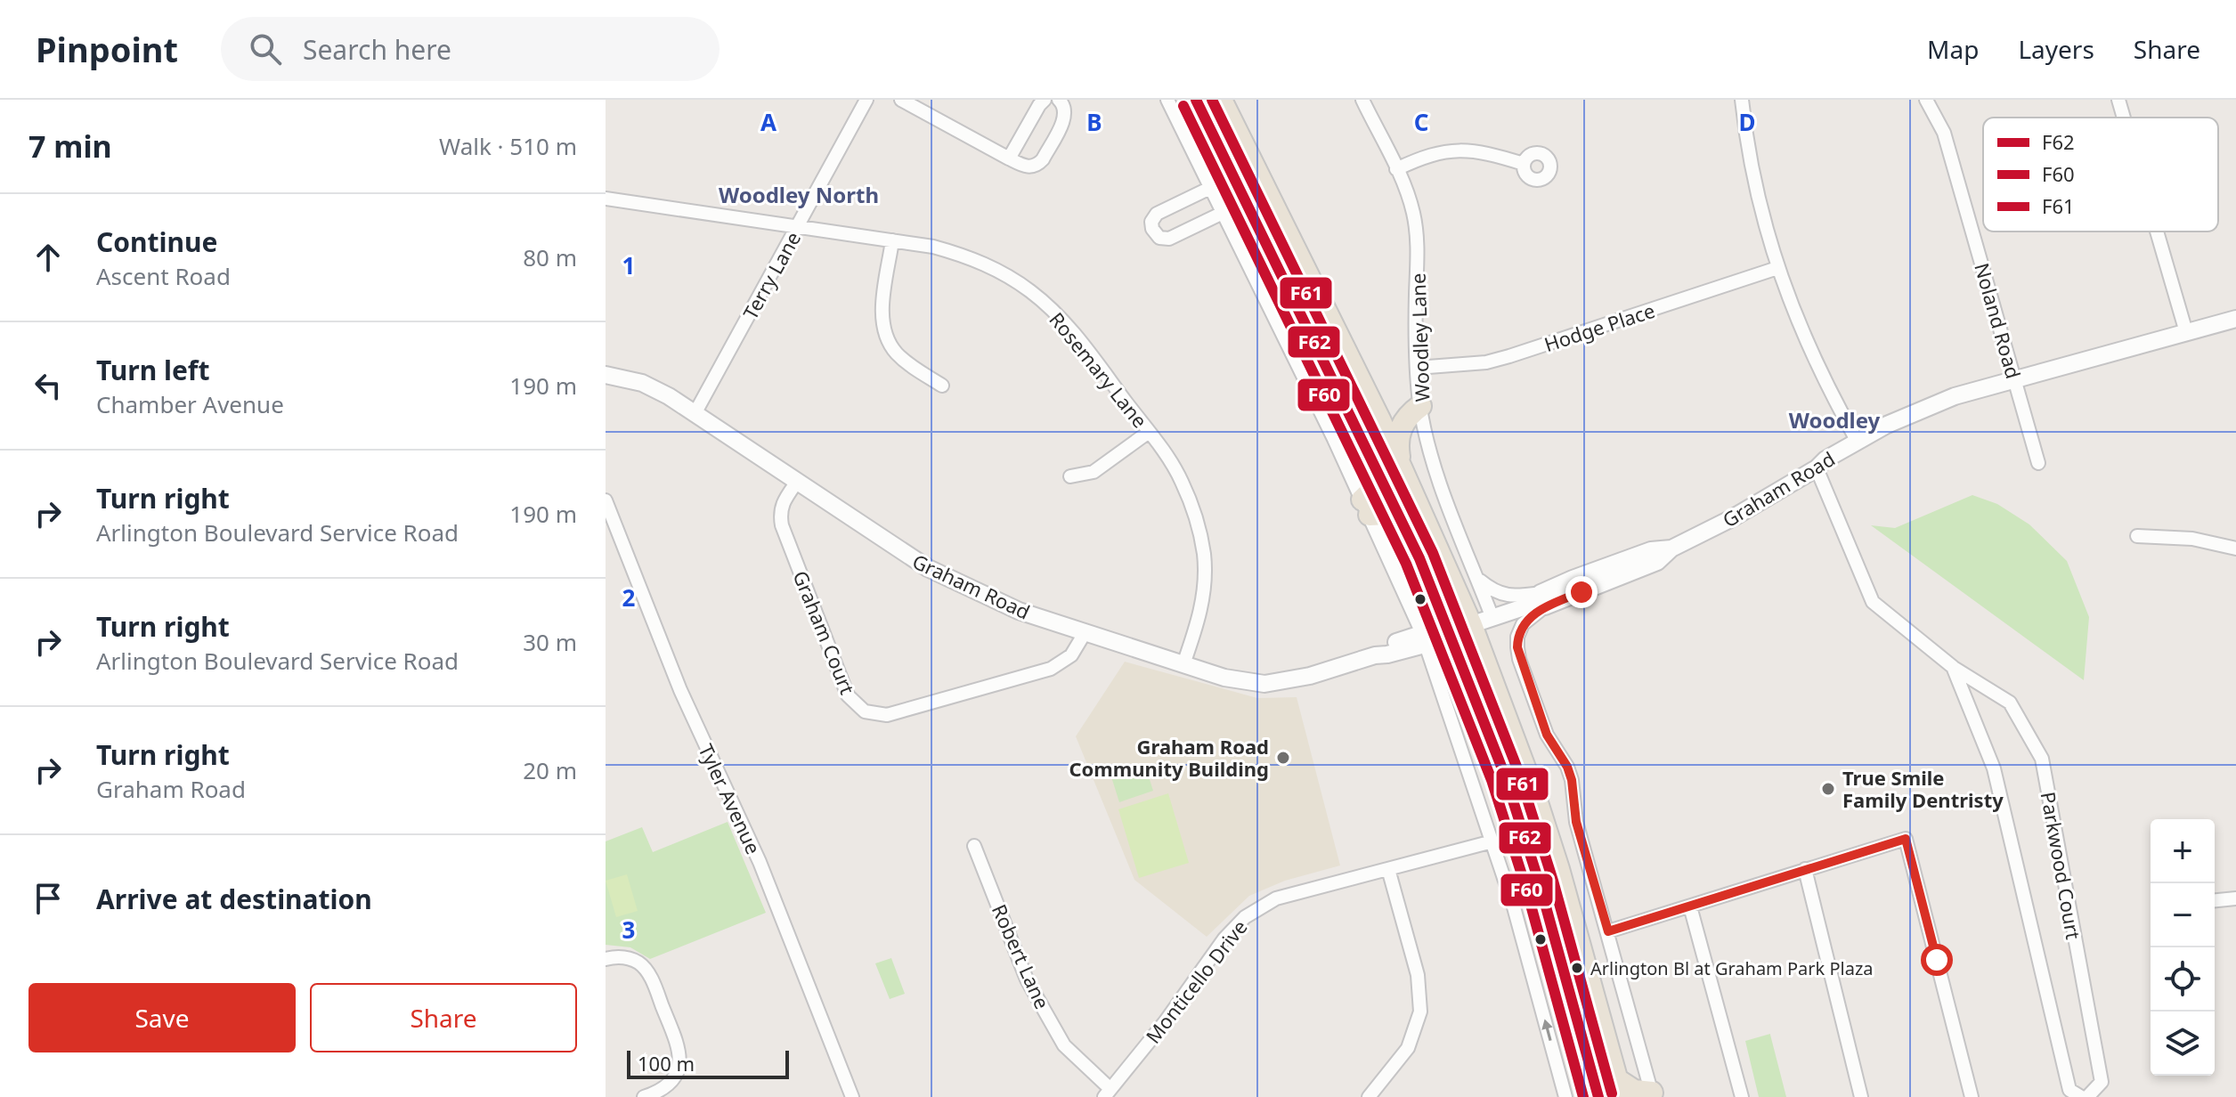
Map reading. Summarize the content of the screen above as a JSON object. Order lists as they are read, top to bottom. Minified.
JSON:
{"streets":{"street":["Terry Lane","Noland Road","Hodge Place","Woodley Lane","Rosemary Lane","Graham Road","Graham Court","Tyler Avenue","Parkwood Court","Robert Lane","Monticello Drive"]},"crossings":[["Terry Lane","Rosemary Lane"],["Terry Lane","Graham Road"],["Noland Road","Graham Road"],["Hodge Place","Woodley Lane"],["Woodley Lane","Graham Road"],["Rosemary Lane","Graham Road"],["Graham Road","Graham Court"],["Graham Road","Parkwood Court"],["Robert Lane","Monticello Drive"]],"districts":["Woodley North","Woodley"],"places":["Graham Road Community Building","True Smile Family Dentristy","Arlington Bl at Graham Park Plaza"],"lines":["transit line F62","transit line F61","transit line F60"],"legend":["F62","F60","F61"],"scale_bar":"100 m","page":{"header":"Pinpoint","search":"Search here","nav":["Map","Layers","Share"],"heading":["7 min","Walk · 510 m"],"list":[["Continue","Ascent Road","80 m"],["Turn left","Chamber Avenue","190 m"],["Turn right","Arlington Boulevard Service Road","190 m"],["Turn right","Arlington Boulevard Service Road","30 m"],["Turn right","Graham Road","20 m"],"Arrive at destination"],"map_buttons":["+","−"],"buttons":["Save","Share"],"scale":"100 m"},"grid":{"columns":["A","B","C","D"],"rows":["1","2","3"]}}
